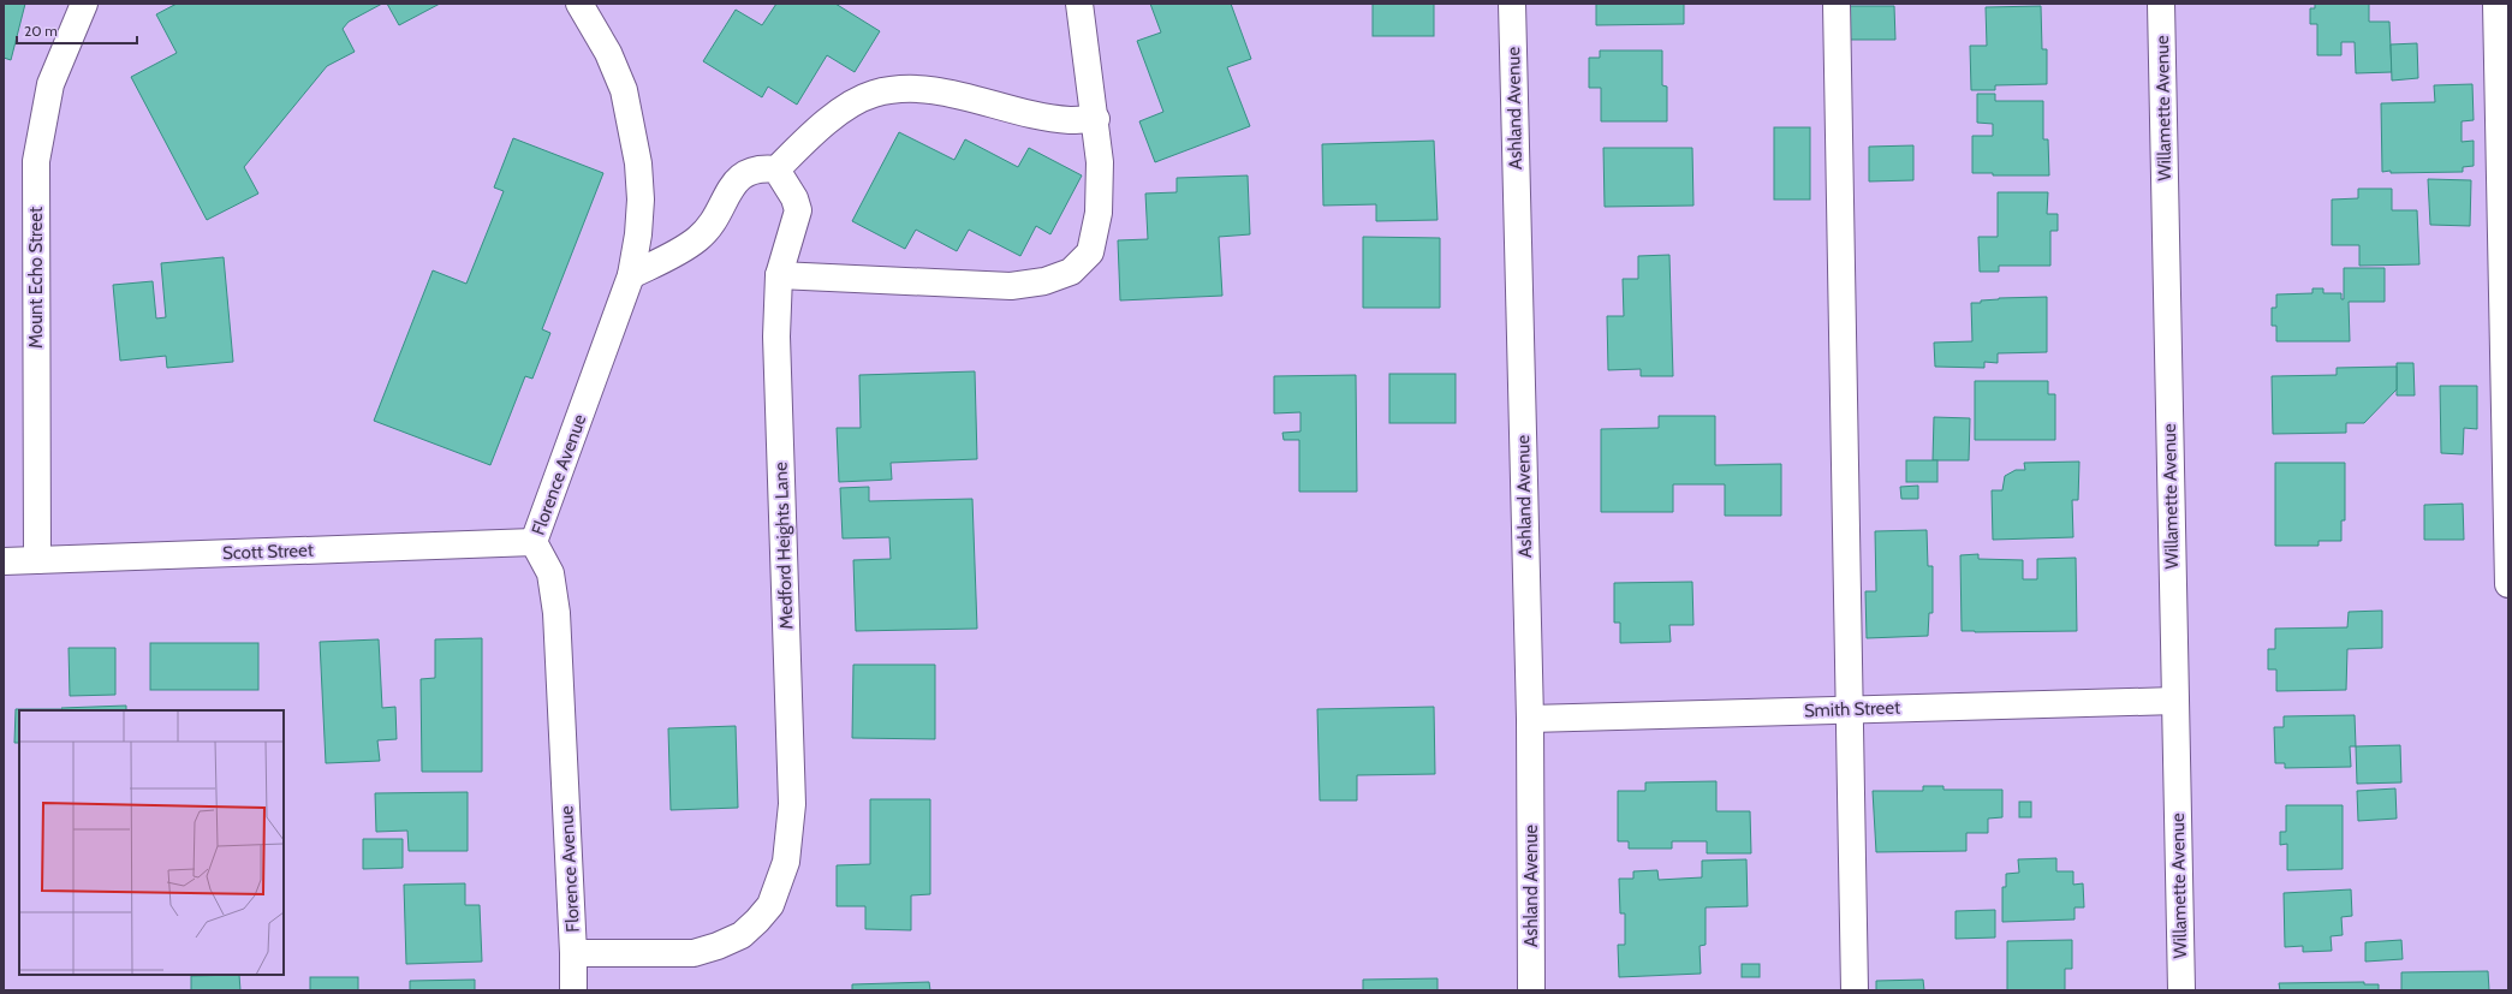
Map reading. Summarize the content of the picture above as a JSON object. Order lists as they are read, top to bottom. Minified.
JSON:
{"streets":{"street":["Ashland Avenue","Willamette Avenue","Mount Echo Street","Florence Avenue","Medford Heights Lane","Scott Street","Smith Street"]},"crossings":[["Ashland Avenue","Smith Street"],["Willamette Avenue","Smith Street"],["Mount Echo Street","Scott Street"],["Florence Avenue","Medford Heights Lane"],["Florence Avenue","Scott Street"]],"scale_bar":"20 m"}
